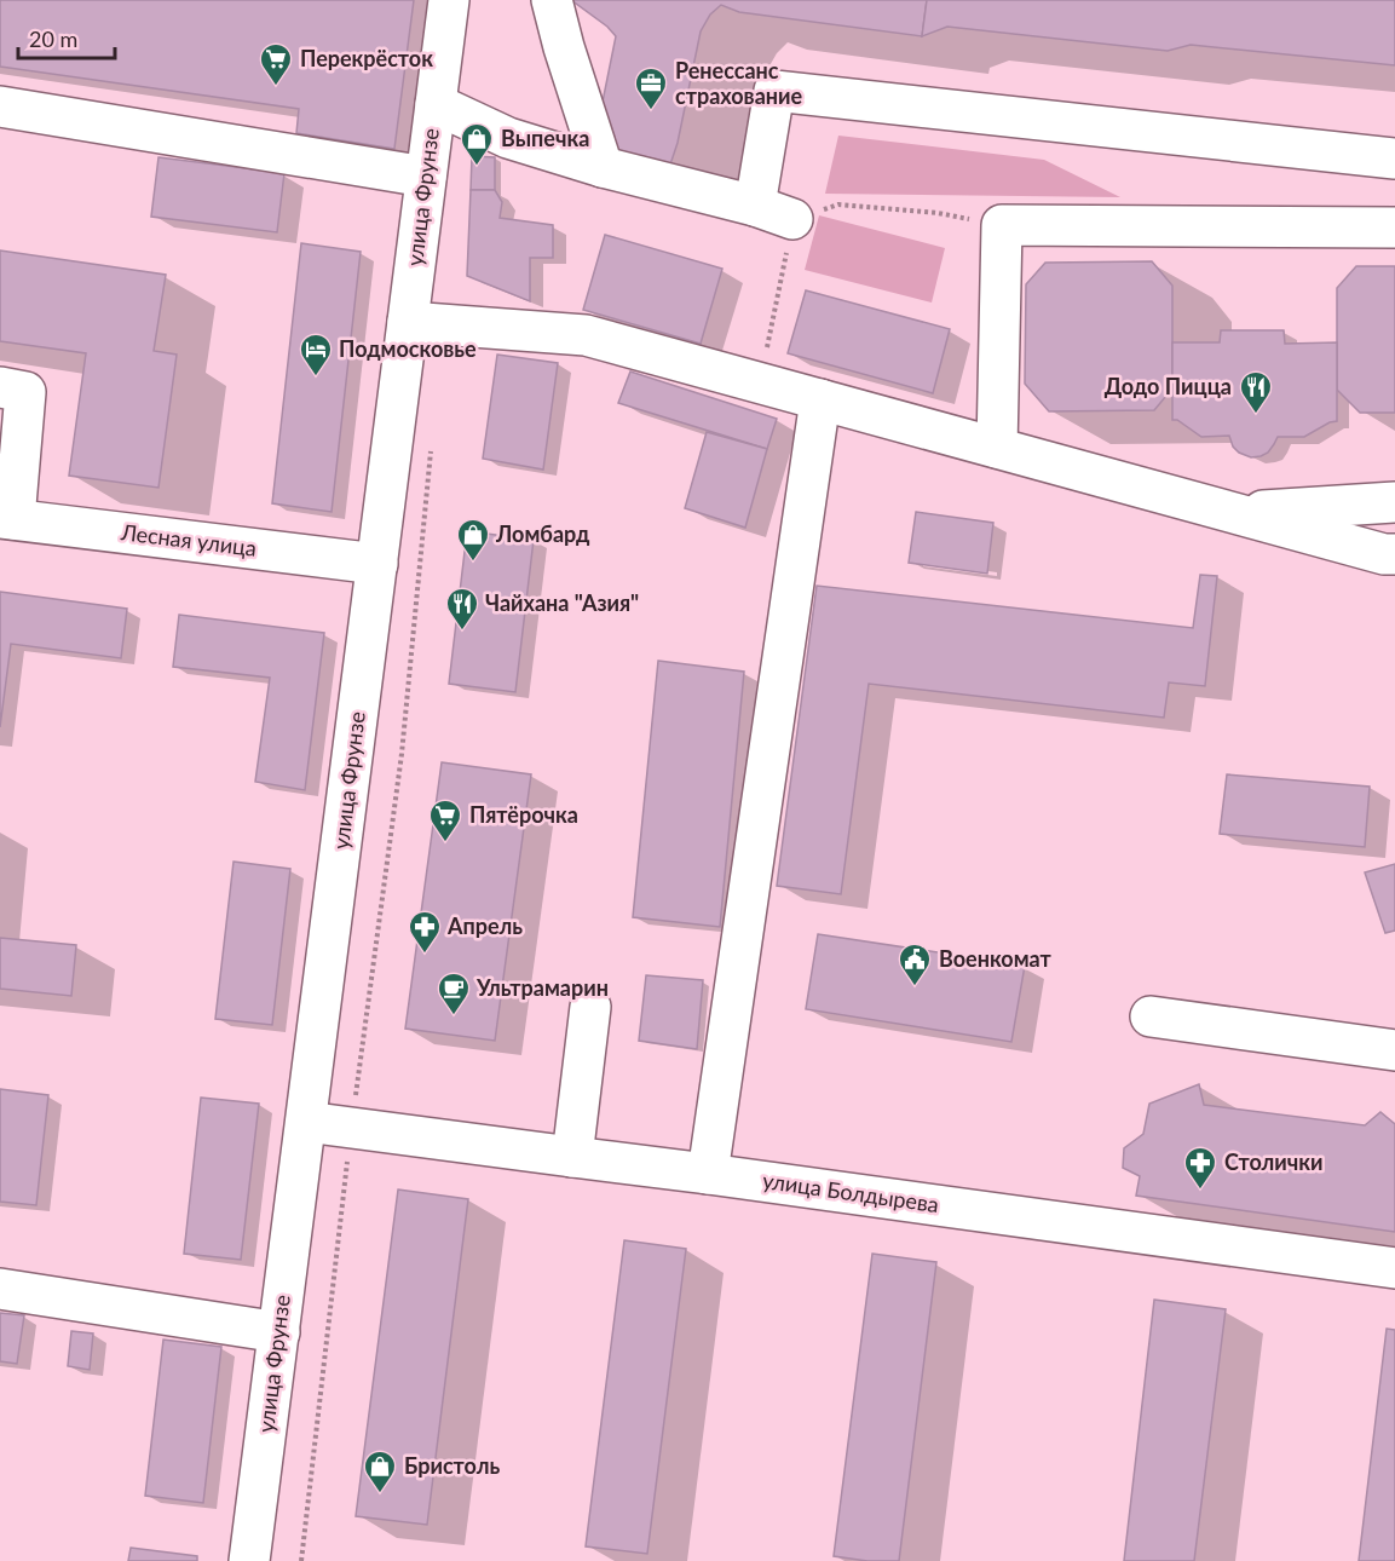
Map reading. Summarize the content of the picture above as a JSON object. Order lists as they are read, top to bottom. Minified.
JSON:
{"streets":{"street":["улица Фрунзе","Лесная улица","улица Болдырева"]},"crossings":[["улица Фрунзе","Лесная улица"],["улица Фрунзе","улица Болдырева"]],"places":{"supermarket":["Перекрёсток","Пятёрочка"],"office":["Ренессанс страхование"],"shop":["Выпечка","Ломбард","Бристоль"],"hotel":["Подмосковье"],"restaurant":["Додо Пицца","Чайхана \"Азия\""],"pharmacy":["Апрель","Столички"],"public building":["Военкомат"],"cafe":["Ультрамарин"]},"scale_bar":"20 m"}
